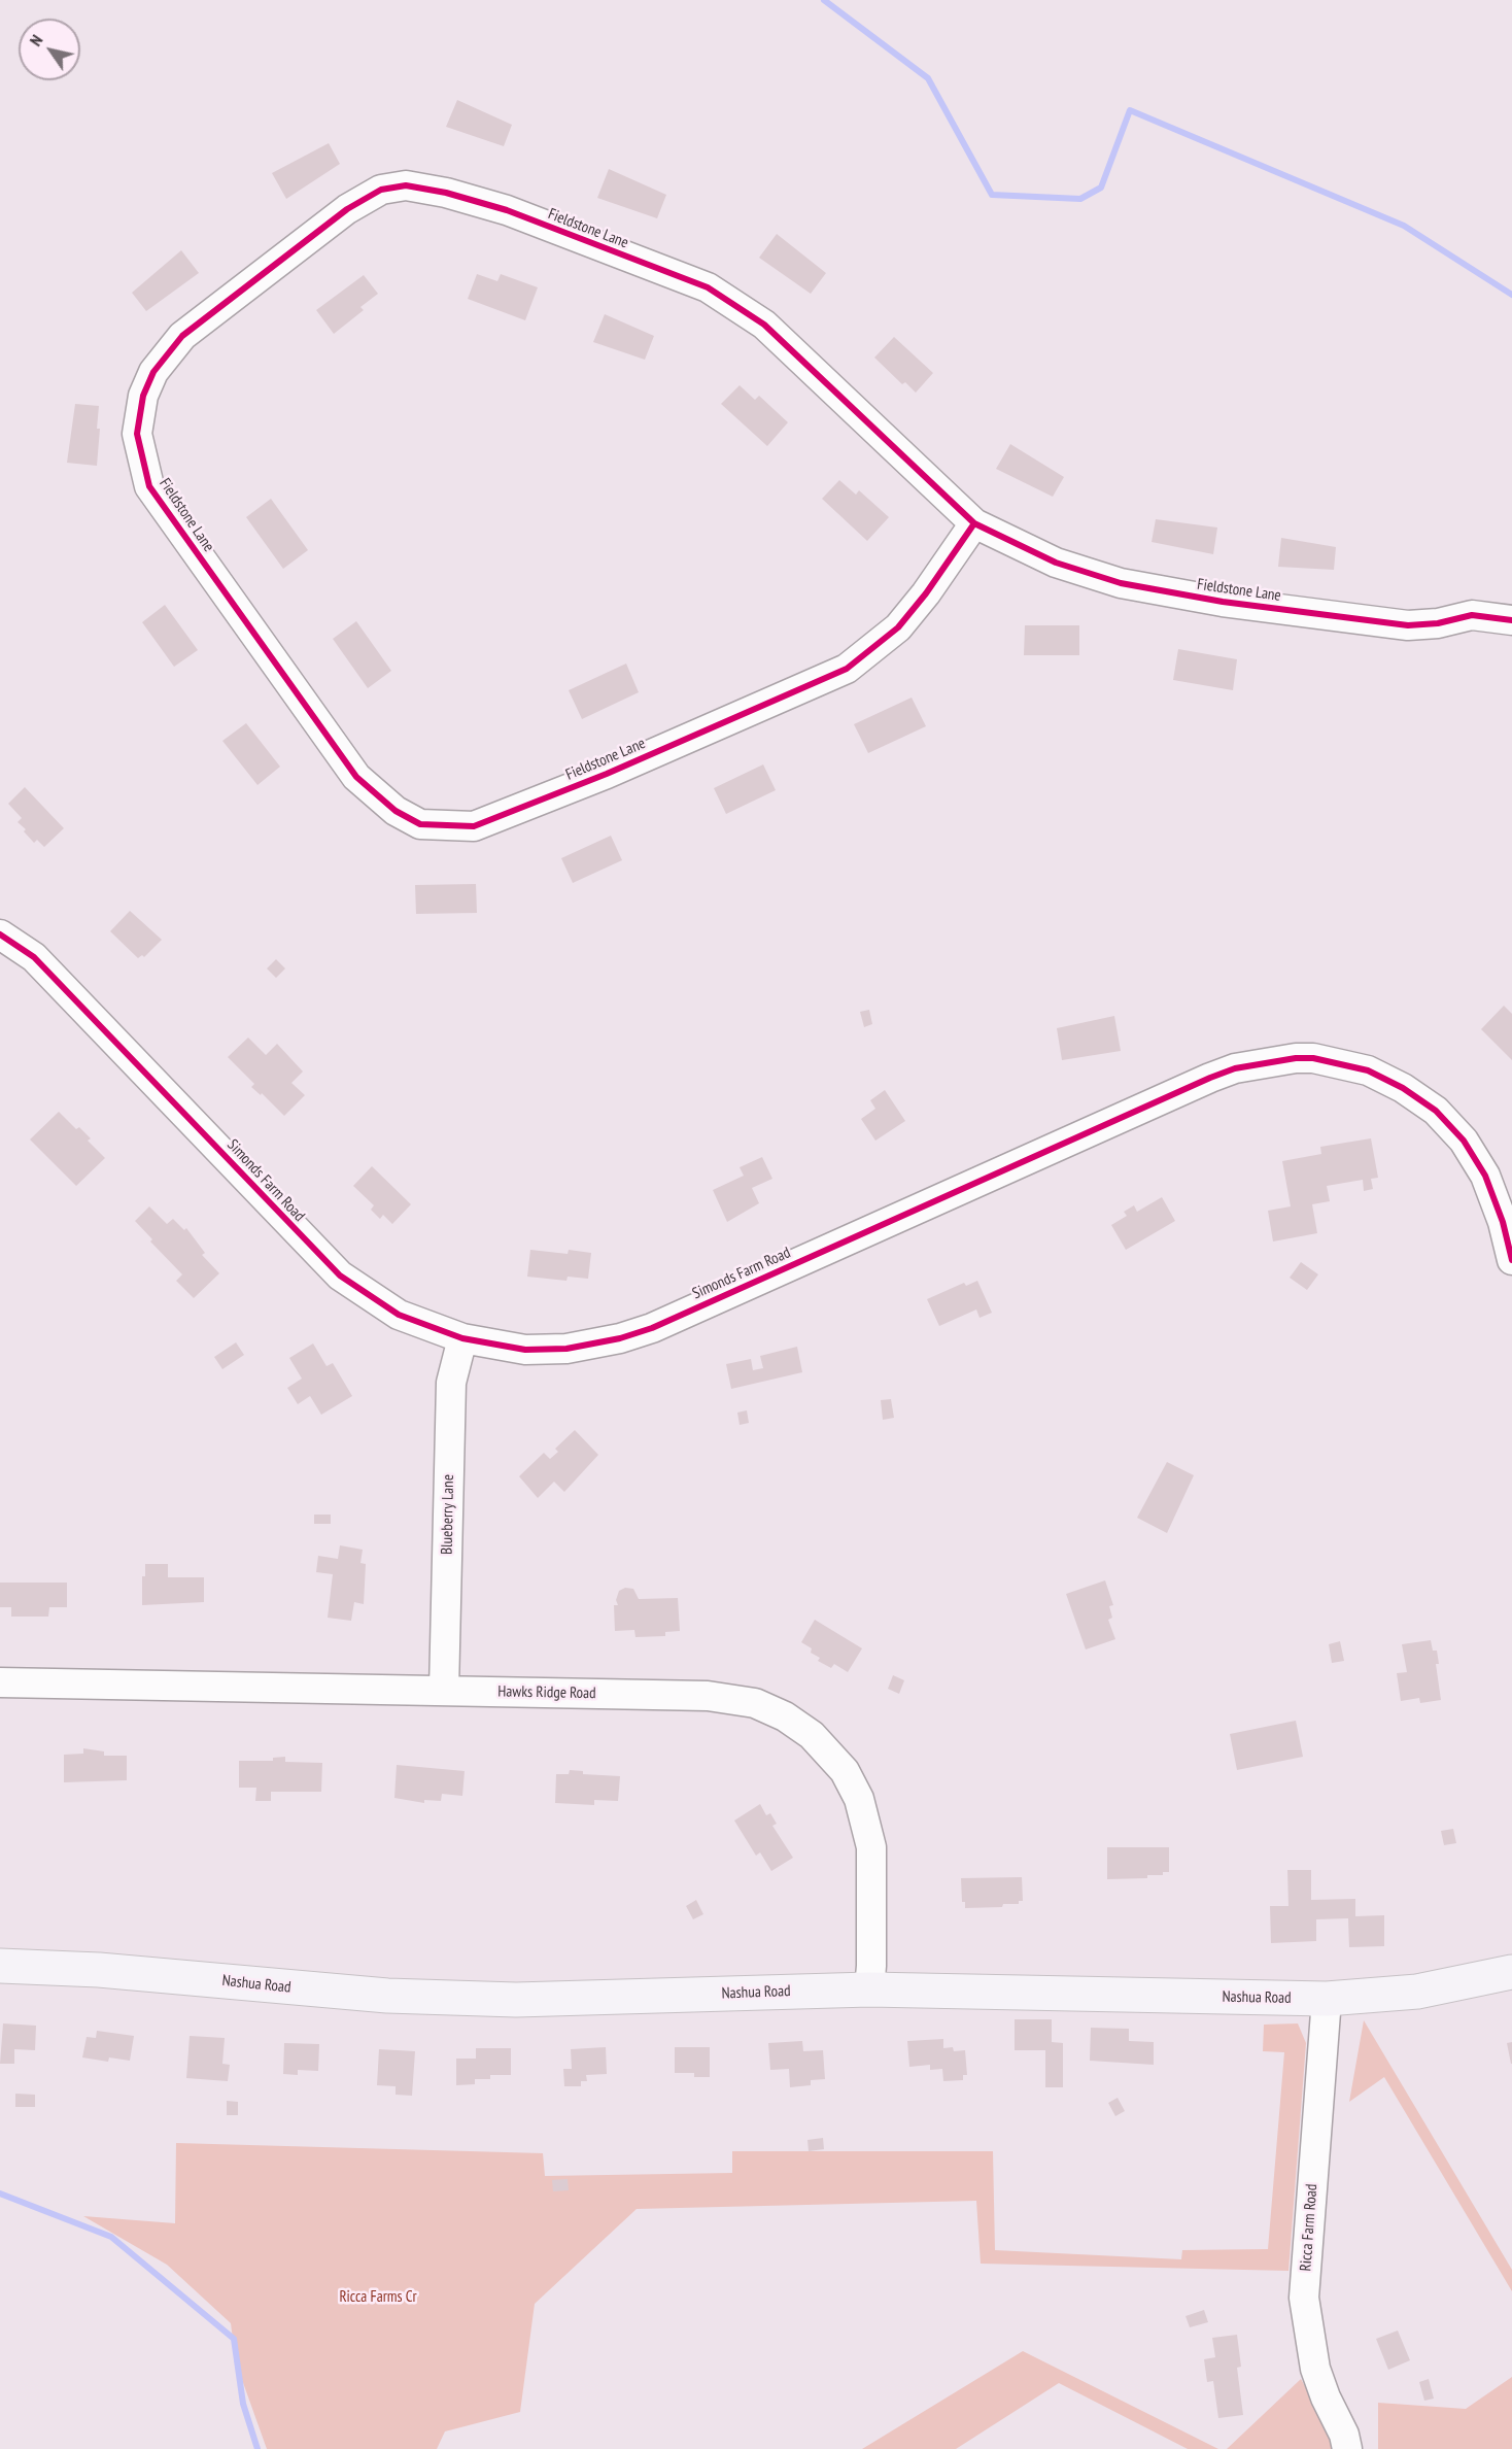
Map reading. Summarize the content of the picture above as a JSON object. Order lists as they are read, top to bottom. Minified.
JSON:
{"streets":{"main road":["Nashua Road"],"street":["Fieldstone Lane","Simonds Farm Road","Blueberry Lane","Hawks Ridge Road","Ricca Farm Road"]},"crossings":[["Simonds Farm Road","Blueberry Lane"],["Blueberry Lane","Hawks Ridge Road"],["Hawks Ridge Road","Nashua Road"],["Nashua Road","Ricca Farm Road"]],"parks":["Ricca Farms Cr"],"north":"top left"}
